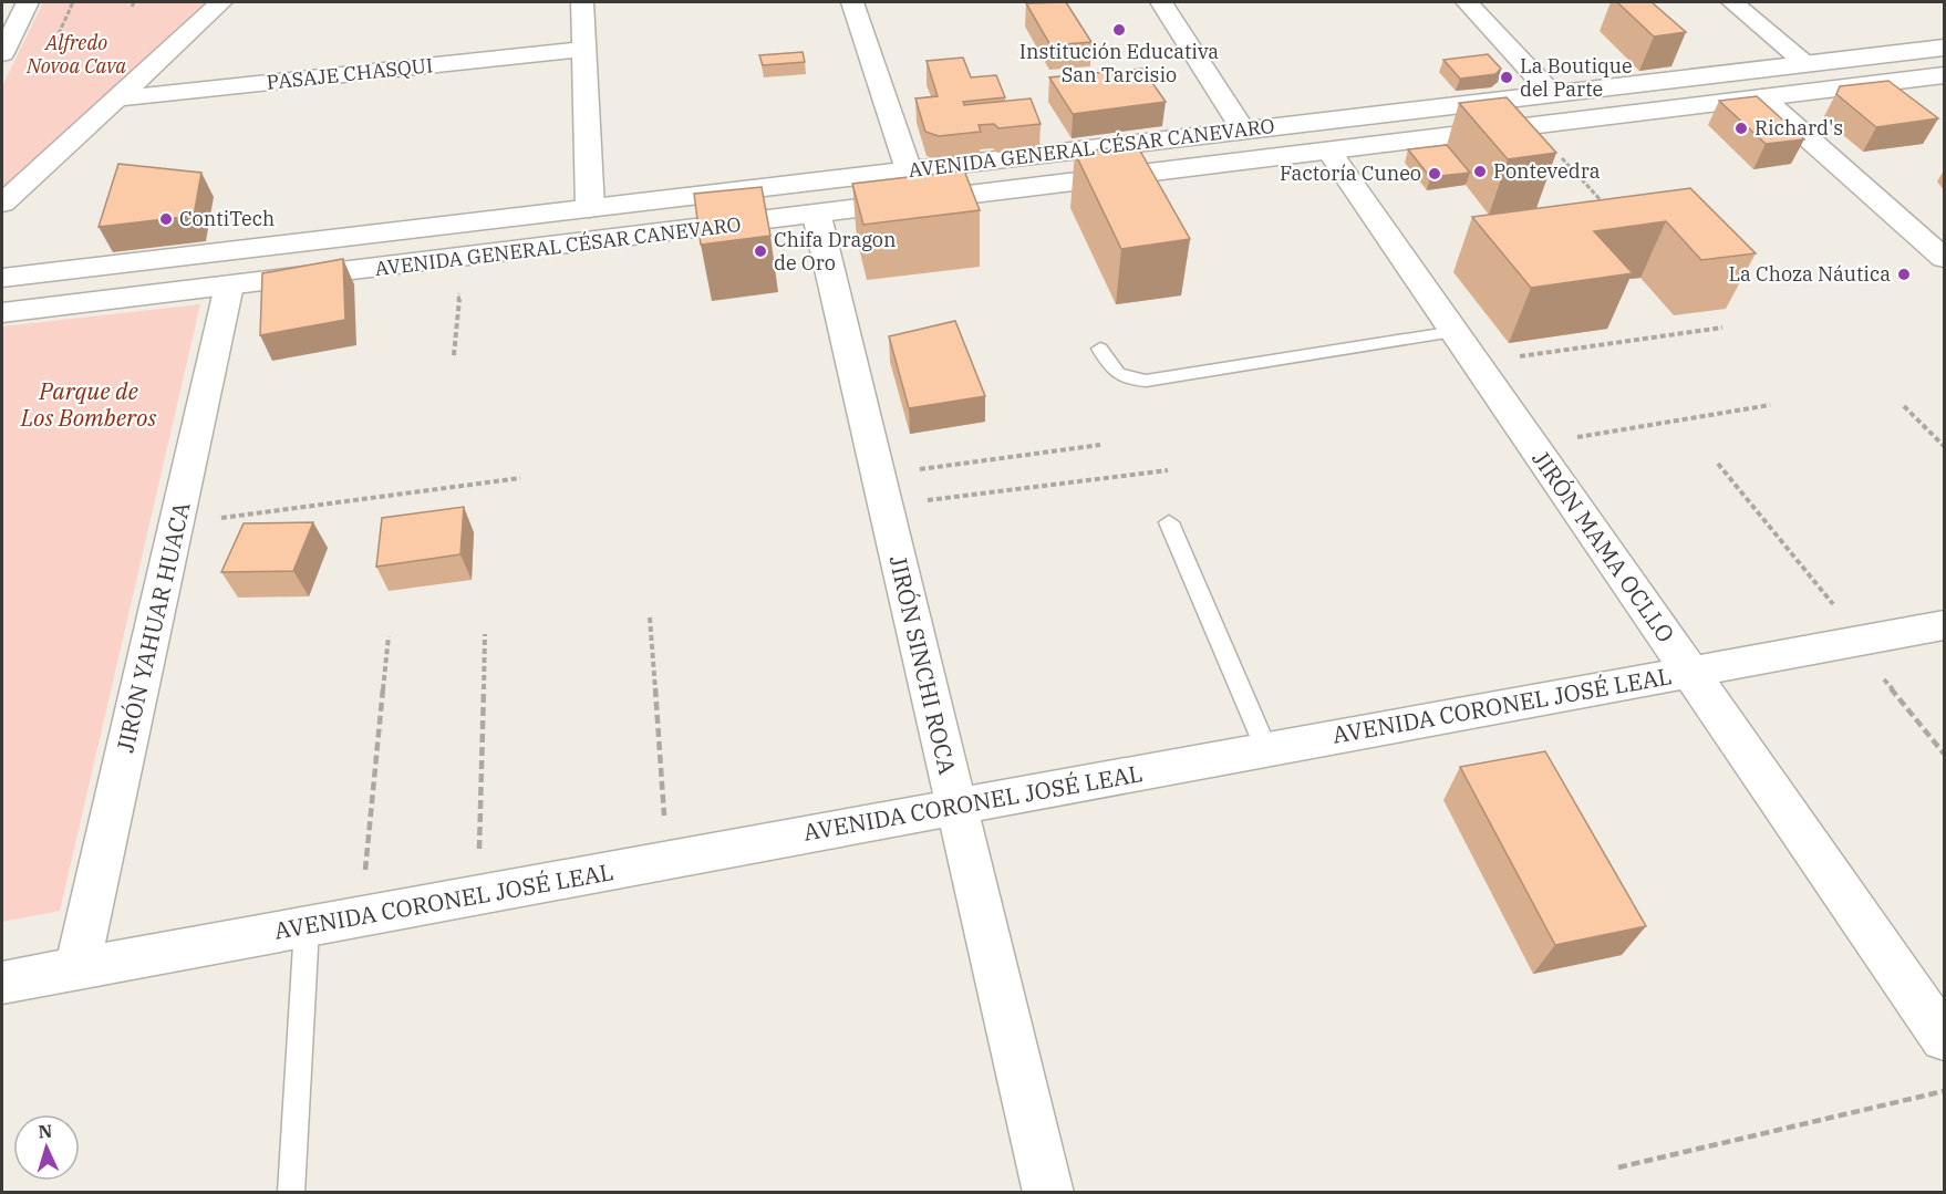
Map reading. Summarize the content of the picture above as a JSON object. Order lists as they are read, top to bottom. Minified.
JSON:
{"streets":{"street":["PASAJE CHASQUI","AVENIDA GENERAL CÉSAR CANEVARO","JIRÓN MAMA OCLLO","JIRÓN YAHUAR HUACA","JIRÓN SINCHI ROCA","AVENIDA CORONEL JOSÉ LEAL"]},"crossings":[["AVENIDA GENERAL CÉSAR CANEVARO","JIRÓN MAMA OCLLO"],["AVENIDA GENERAL CÉSAR CANEVARO","JIRÓN YAHUAR HUACA"],["AVENIDA GENERAL CÉSAR CANEVARO","JIRÓN SINCHI ROCA"],["JIRÓN MAMA OCLLO","AVENIDA CORONEL JOSÉ LEAL"],["JIRÓN YAHUAR HUACA","AVENIDA CORONEL JOSÉ LEAL"],["JIRÓN SINCHI ROCA","AVENIDA CORONEL JOSÉ LEAL"]],"parks":["Alfredo Novoa Cava","Parque de Los Bomberos"],"places":["Institución Educativa San Tarcisio","La Boutique del Parte","Richard's","Pontevedra","Factoría Cuneo","ContiTech","Chifa Dragon de Oro","La Choza Náutica"],"north":"top"}
